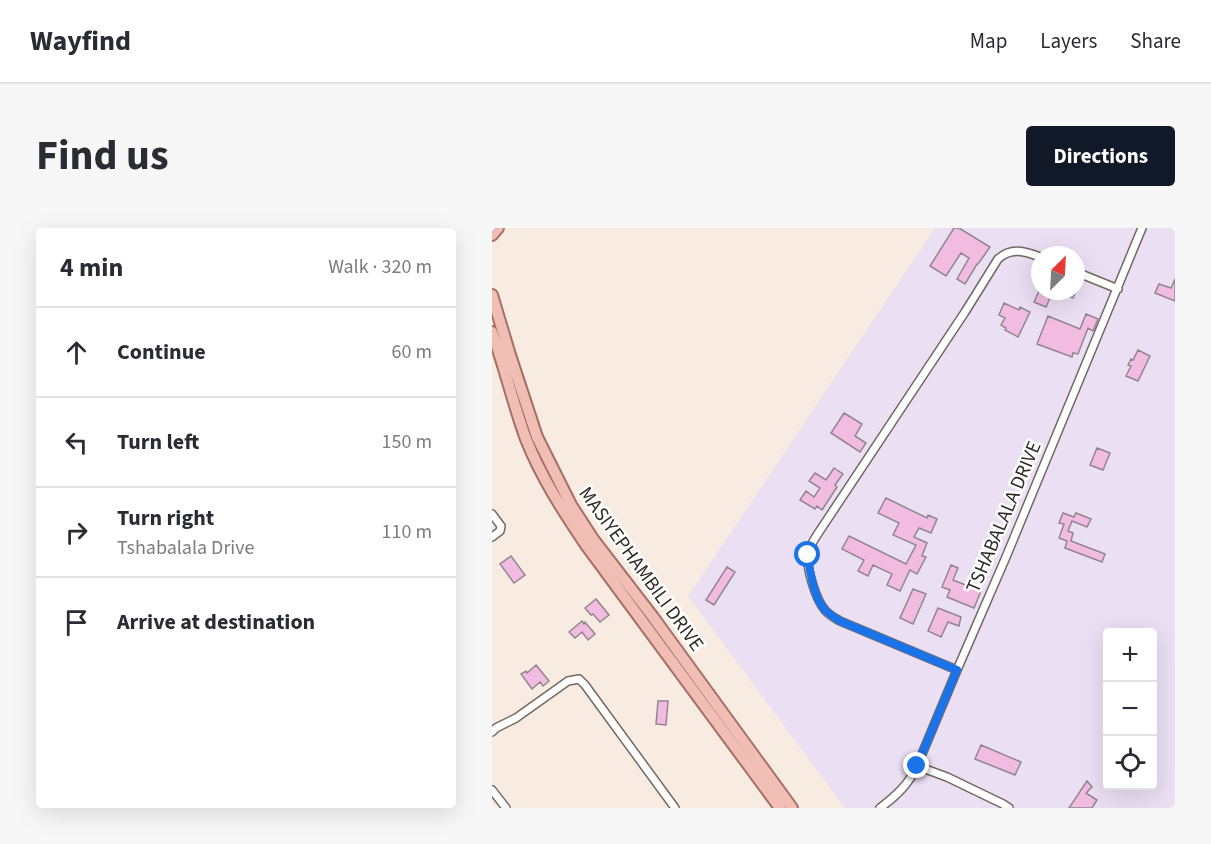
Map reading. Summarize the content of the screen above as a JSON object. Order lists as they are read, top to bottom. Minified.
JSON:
{"streets":{"main road":["MASIYEPHAMBILI DRIVE"],"street":["TSHABALALA DRIVE"]},"north":"top right","page":{"header":"Wayfind","nav":["Map","Layers","Share"],"title":"Find us","buttons":"Directions","heading":["4 min","Walk · 320 m"],"list":[["Continue","60 m"],["Turn left","150 m"],["Turn right","Tshabalala Drive","110 m"],"Arrive at destination"],"map_buttons":["+","−"]}}
